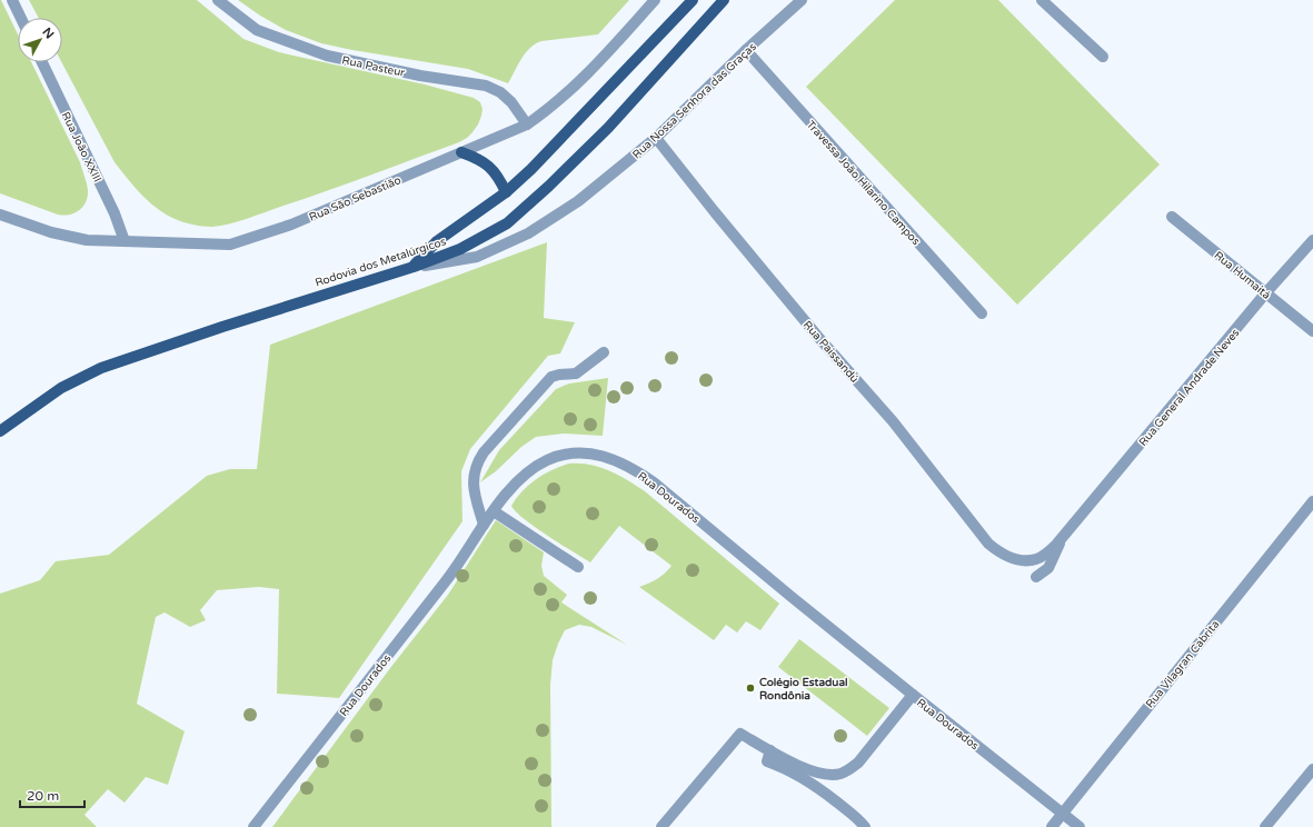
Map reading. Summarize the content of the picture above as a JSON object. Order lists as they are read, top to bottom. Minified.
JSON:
{"streets":{"main road":["Rodovia dos Metalúrgicos"],"street":["Rua Pasteur","Rua Nossa Senhora das Graças","Rua João XXIII","Travessa João Hilarino Campos","Rua São Sebastião","Rua Humaitá","Rua Paissandú","Rua General Andrade Neves","Rua Dourados","Rua Vilagran Cabrita"]},"crossings":[["Rua Pasteur","Rua São Sebastião"],["Rua Nossa Senhora das Graças","Travessa João Hilarino Campos"],["Rua Nossa Senhora das Graças","Rodovia dos Metalúrgicos"],["Rua Nossa Senhora das Graças","Rua Paissandú"],["Rua João XXIII","Rua São Sebastião"],["Rua Humaitá","Rua General Andrade Neves"],["Rua Paissandú","Rua General Andrade Neves"],["Rua Dourados","Rua Vilagran Cabrita"]],"places":["Colégio Estadual Rondônia"],"scale_bar":"20 m","north":"top right"}
